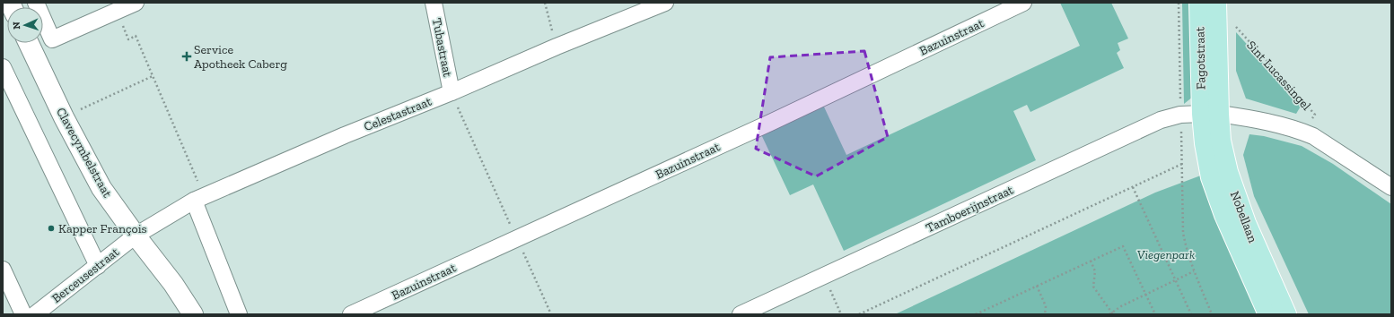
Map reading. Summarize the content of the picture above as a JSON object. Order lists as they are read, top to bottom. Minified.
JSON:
{"streets":{"main road":["Fagotstraat","Nobellaan"],"street":["Bazuinstraat","Tubastraat","Sint Lucassingel","Celestastraat","Clavecymbelstraat","Tamboerijnstraat","Berceusestraat"]},"crossings":[["Tubastraat","Celestastraat"],["Fagotstraat","Sint Lucassingel"],["Fagotstraat","Tamboerijnstraat"],["Fagotstraat","Nobellaan"],["Sint Lucassingel","Tamboerijnstraat"],["Sint Lucassingel","Nobellaan"],["Celestastraat","Clavecymbelstraat"],["Celestastraat","Berceusestraat"],["Clavecymbelstraat","Berceusestraat"],["Tamboerijnstraat","Nobellaan"]],"parks":["Viegenpark"],"places":{"health":["Service Apotheek Caberg"],"other":["Kapper François"]},"north":"left"}
